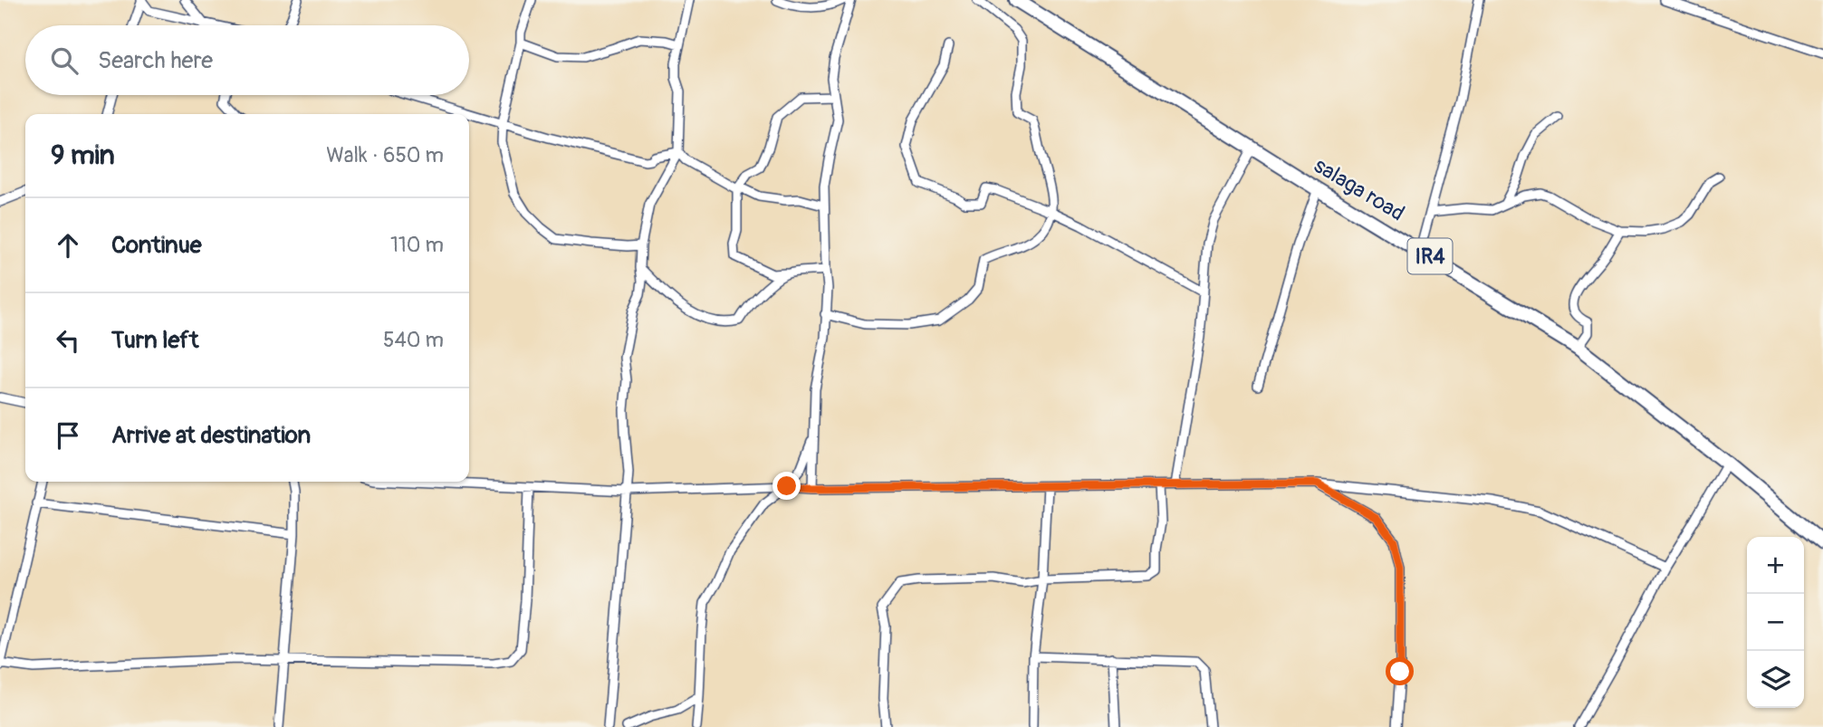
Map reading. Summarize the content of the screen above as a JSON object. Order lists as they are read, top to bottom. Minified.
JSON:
{"streets":{"main road":["salaga road","IR4"]},"page":{"search":"Search here","heading":["9 min","Walk · 650 m"],"list":[["Continue","110 m"],["Turn left","540 m"],"Arrive at destination"],"map_buttons":["+","−"]}}
